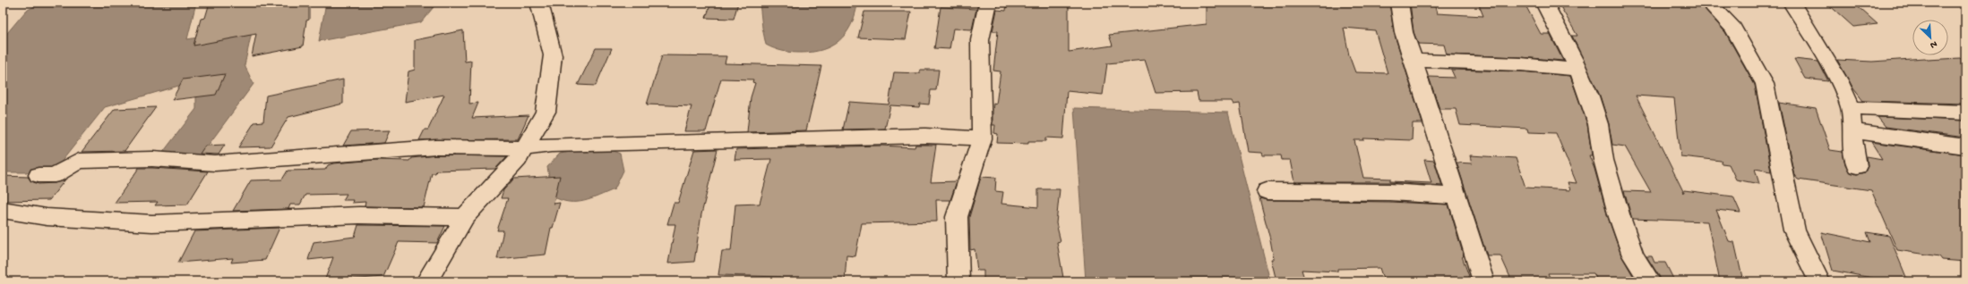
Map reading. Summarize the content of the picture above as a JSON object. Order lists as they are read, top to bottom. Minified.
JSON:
{"north":"bottom right"}
